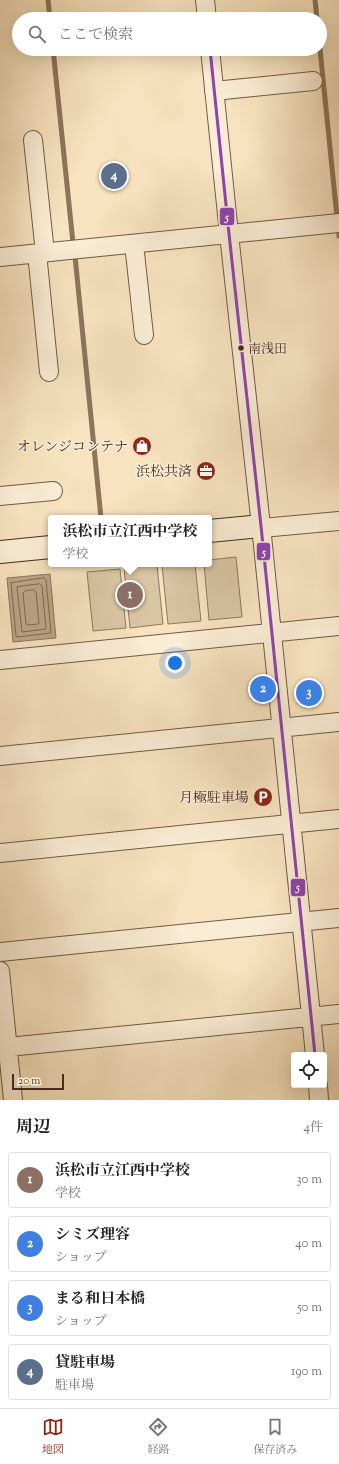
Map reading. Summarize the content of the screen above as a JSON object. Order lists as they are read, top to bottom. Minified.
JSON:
{"places":{"other":["南浅田"],"shop":["オレンジコンテナ"],"office":["浜松共済"],"parking":["月極駐車場"]},"lines":["transit line 5"],"scale_bar":"20 m","page":{"search":"ここで検索","pins":["4","1","2","3"],"popup":["浜松市立江西中学校","学校"],"scale":"20 m","heading":["周辺","4件"],"list":[{"mark":"1","name":"浜松市立江西中学校","note":"学校","value":"30 m"},{"mark":"2","name":"シミズ理容","note":"ショップ","value":"40 m"},{"mark":"3","name":"まる和日本橋","note":"ショップ","value":"50 m"},{"mark":"4","name":"貸駐車場","note":"駐車場","value":"190 m"}],"nav":["地図","経路","保存済み"]}}
